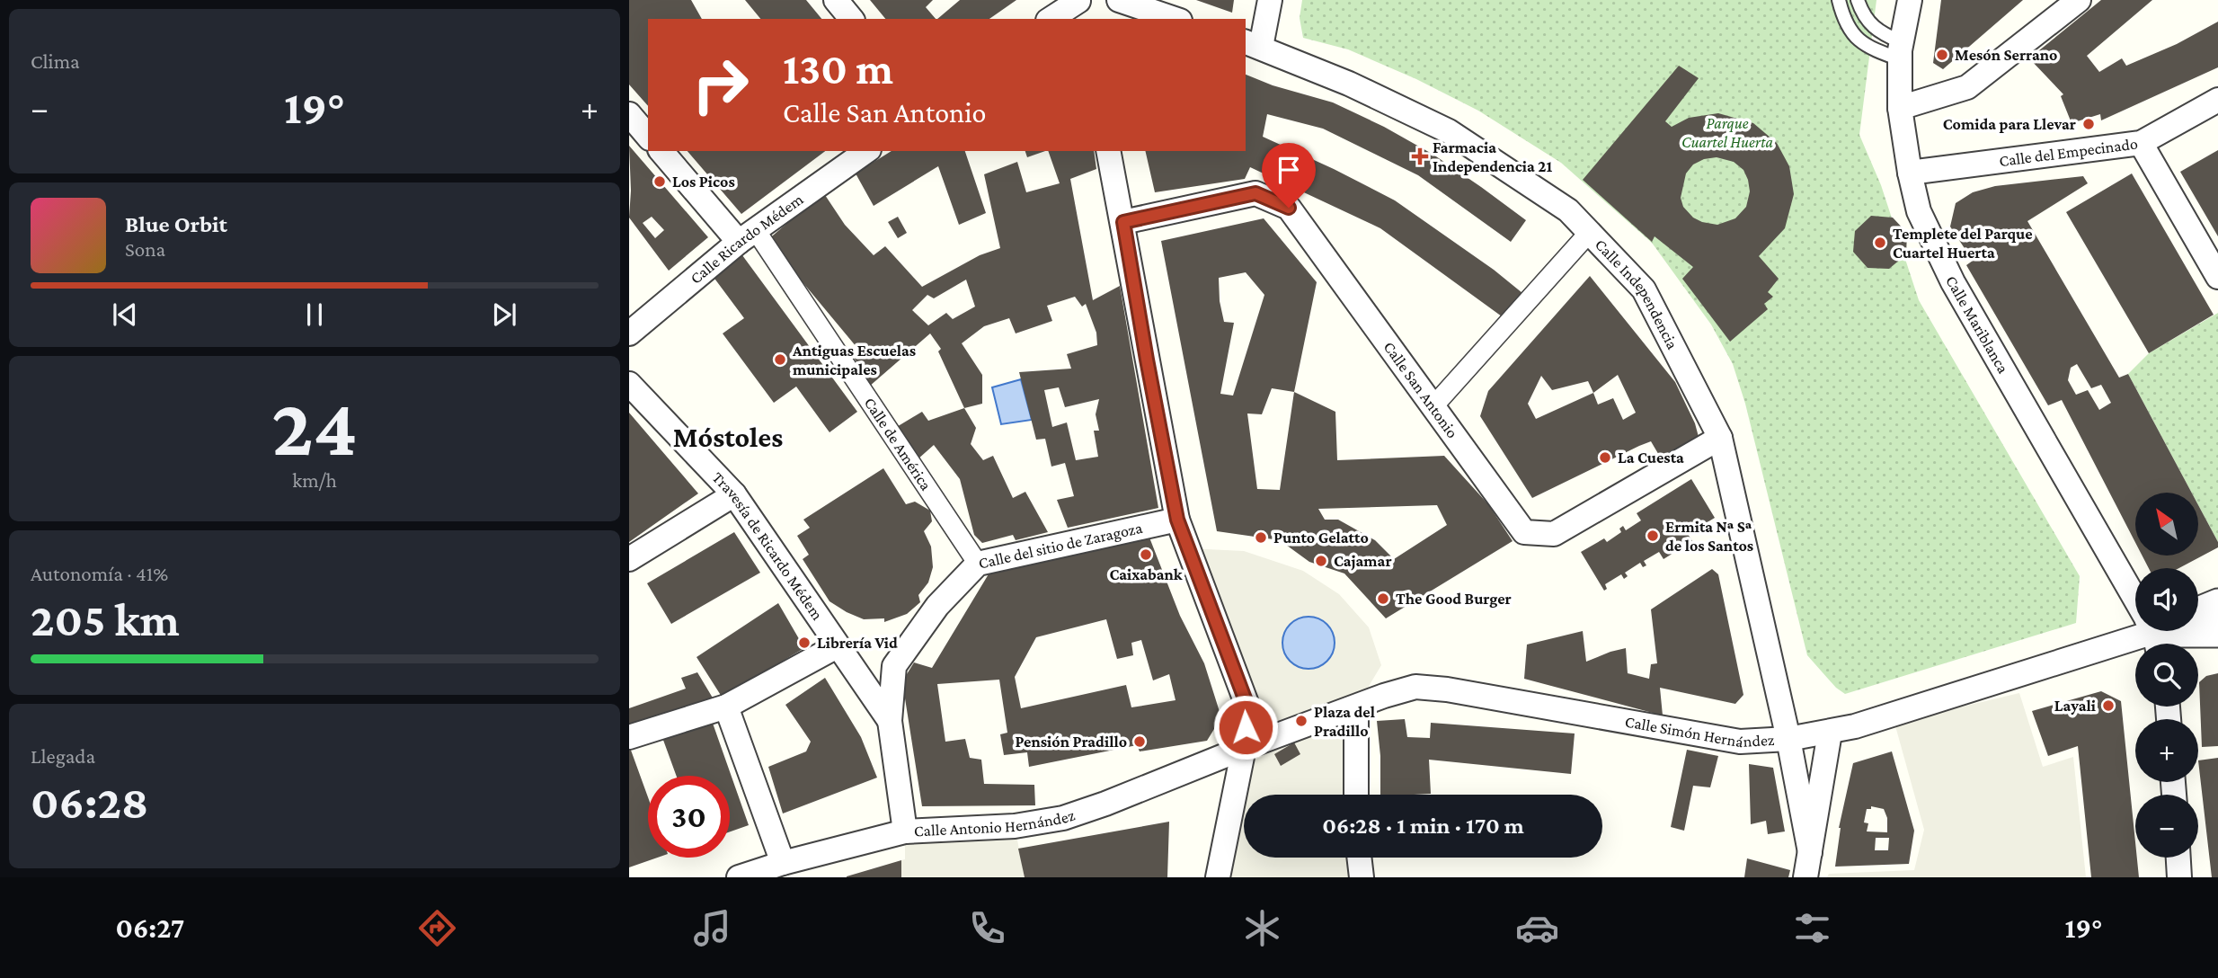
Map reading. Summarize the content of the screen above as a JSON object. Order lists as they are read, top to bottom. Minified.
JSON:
{"streets":{"street":["Calle del Empecinado","Calle Ricardo Médem","Calle Independencia","Calle Mariblanca","Calle San Antonio","Calle de América","Travesía de Ricardo Médem","Calle del sitio de Zaragoza","Calle Simón Hernández","Calle Antonio Hernández"]},"crossings":[["Calle del Empecinado","Calle Mariblanca"],["Calle Ricardo Médem","Calle de América"],["Calle Independencia","Calle San Antonio"],["Calle Independencia","Calle Simón Hernández"],["Calle de América","Calle del sitio de Zaragoza"],["Travesía de Ricardo Médem","Calle del sitio de Zaragoza"],["Calle del sitio de Zaragoza","Calle Antonio Hernández"],["Calle Simón Hernández","Calle Antonio Hernández"]],"districts":["Móstoles"],"parks":["Parque Cuartel Huerta"],"places":{"other":["Mesón Serrano","Comida para Llevar","Los Picos","Templete del Parque Cuartel Huerta","Antiguas Escuelas municipales","La Cuesta","Ermita Nª Sª de los Santos","Punto Gelatto","Caixabank","Cajamar","The Good Burger","Librería Vid","Layali","Plaza del Pradillo","Pensión Pradillo"],"health":["Farmacia Independencia 21"]},"north":"top left","page":{"tile":["Clima",["24","km/h"],["Autonomía · 41%","205 km"],["Llegada","06:28"]],"turn":["130 m","Calle San Antonio"],"heat":["−","19°","+"],"song":["Blue Orbit","Sona"],"map_buttons":["+","−"],"limit":"30","trip":"06:28 · 1 min · 170 m","tabs":["06:27","19°"]}}
